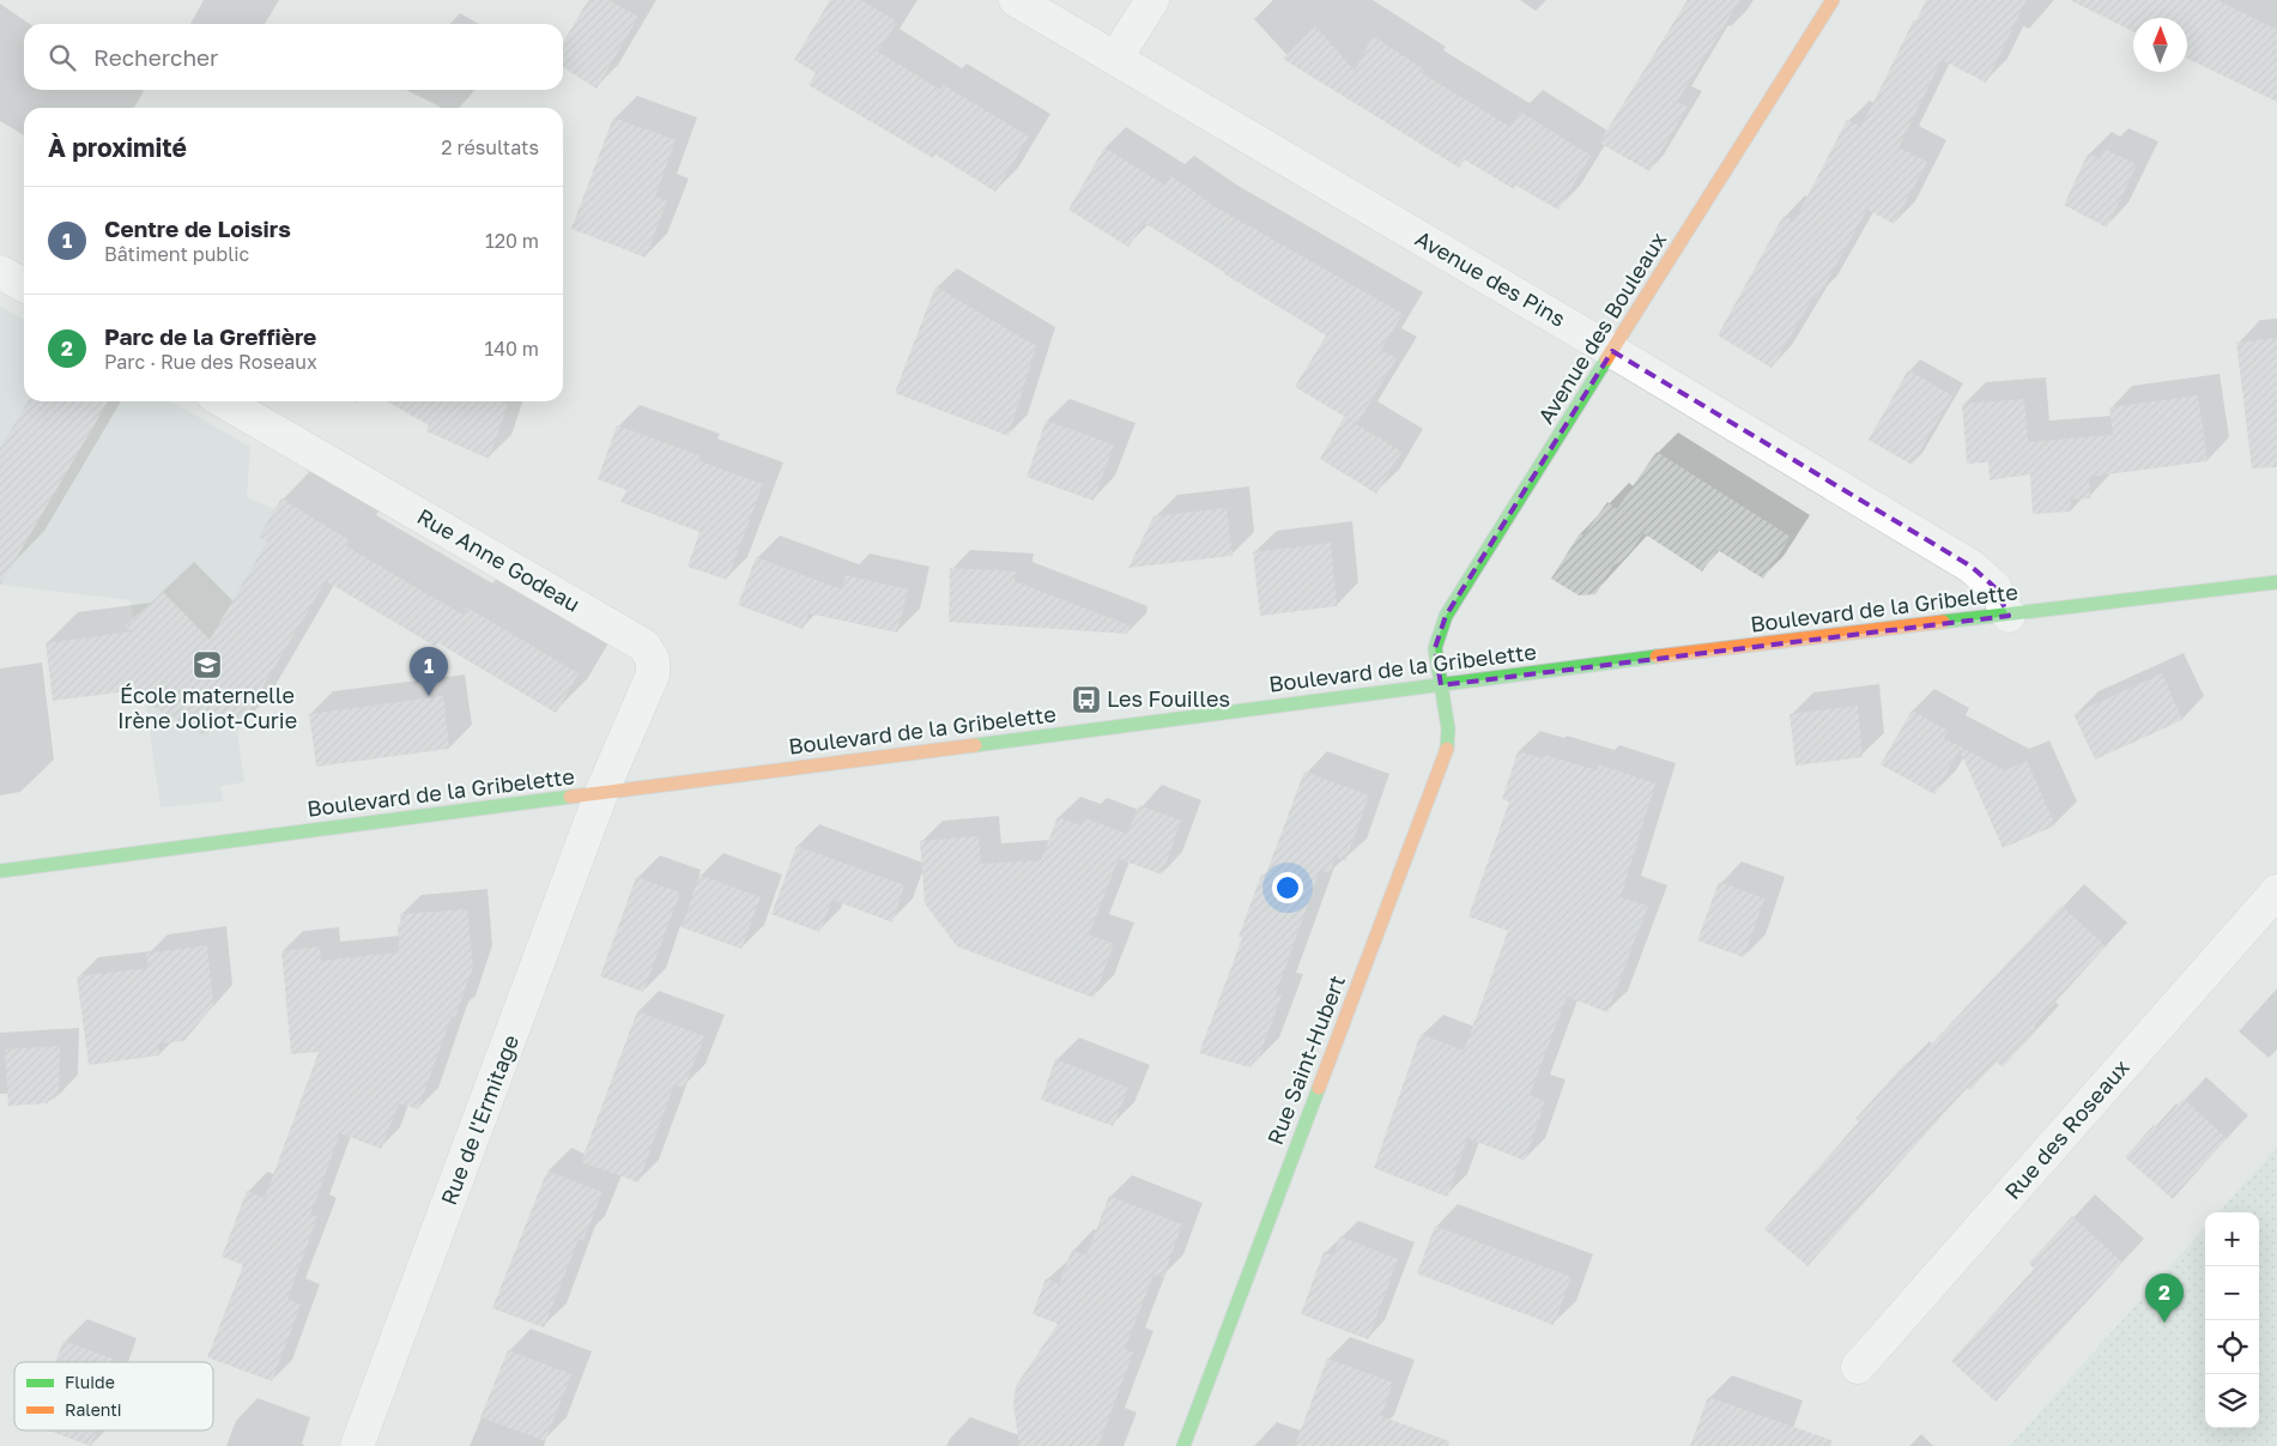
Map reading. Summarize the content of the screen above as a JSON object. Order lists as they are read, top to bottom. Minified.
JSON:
{"streets":{"main road":["Avenue des Bouleaux","Boulevard de la Gribelette","Rue Saint-Hubert"],"street":["Avenue des Pins","Rue Anne Godeau","Rue de l'Ermitage","Rue des Roseaux"]},"crossings":[["Avenue des Pins","Avenue des Bouleaux"],["Avenue des Pins","Boulevard de la Gribelette"],["Avenue des Bouleaux","Boulevard de la Gribelette"],["Avenue des Bouleaux","Rue Saint-Hubert"],["Rue Anne Godeau","Boulevard de la Gribelette"],["Rue Anne Godeau","Rue de l'Ermitage"],["Boulevard de la Gribelette","Rue Saint-Hubert"],["Boulevard de la Gribelette","Rue de l'Ermitage"]],"places":{"school or university":["École maternelle Irène Joliot-Curie"],"bus stop":["Les Fouilles"]},"legend":["Fluide","Ralenti"],"north":"top","page":{"search":"Rechercher","heading":["À proximité","2 résultats"],"list":[{"mark":"1","name":"Centre de Loisirs","note":"Bâtiment public","value":"120 m"},{"mark":"2","name":"Parc de la Greffière","note":"Parc · Rue des Roseaux","value":"140 m"}],"pins":["1","2"],"map_buttons":["+","−"]}}
